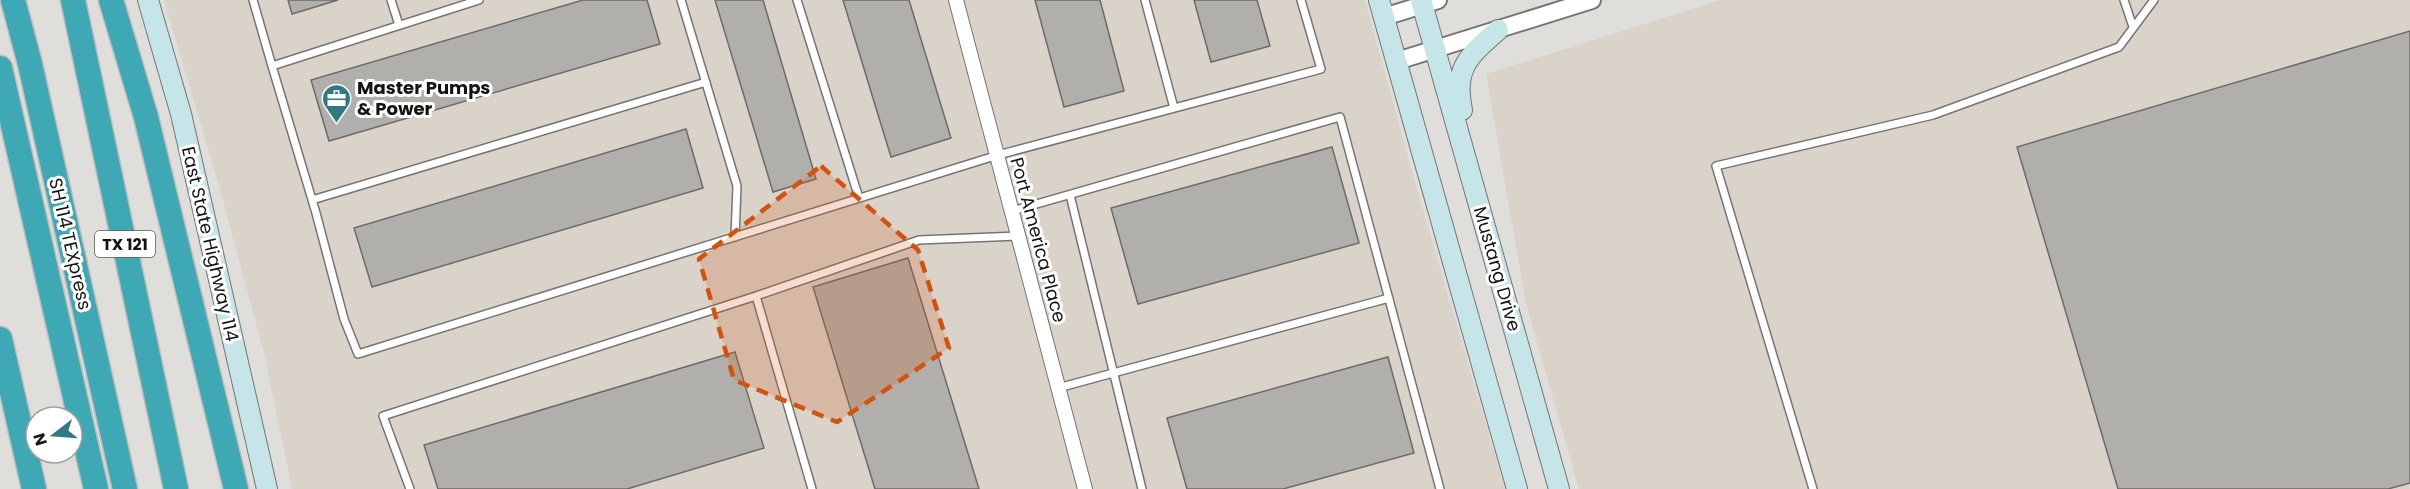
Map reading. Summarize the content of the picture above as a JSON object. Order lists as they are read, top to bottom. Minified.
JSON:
{"streets":{"highway":["SH 114 TEXpress","TX 121"],"main road":["East State Highway 114","Mustang Drive"],"street":["Port America Place"]},"places":{"office":["Master Pumps & Power"]},"north":"left"}
